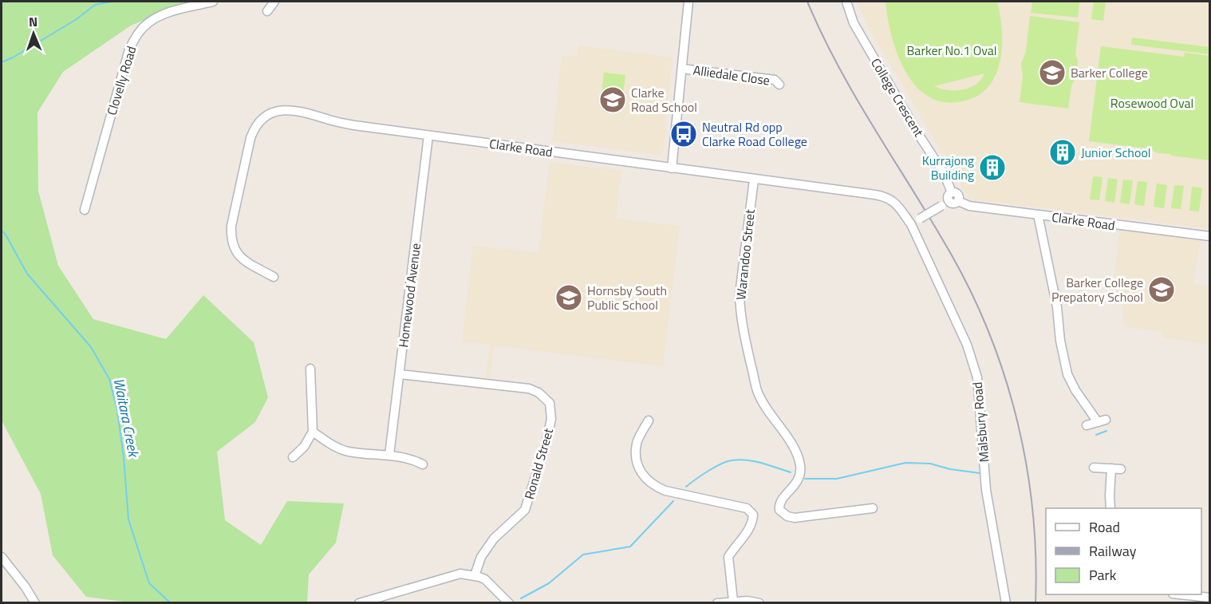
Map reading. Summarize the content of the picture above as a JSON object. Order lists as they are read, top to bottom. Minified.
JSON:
{"streets":{"street":["Alliedale Close","Clovelly Road","College Crescent","Clarke Road","Warandoo Street","Homewood Avenue","Malsbury Road","Ronald Street"]},"crossings":[["College Crescent","Clarke Road"],["Clarke Road","Warandoo Street"],["Clarke Road","Homewood Avenue"],["Clarke Road","Malsbury Road"],["Homewood Avenue","Ronald Street"]],"water":["Waitara Creek"],"parks":["Barker No.1 Oval","Rosewood Oval"],"places":{"school or university":["Barker College","Clarke Road School","Barker College Prepatory School","Hornsby South Public School"],"bus stop":["Neutral Rd opp Clarke Road College"],"building":["Junior School","Kurrajong Building"]},"legend":["Road","Railway","Park"],"north":"top"}
